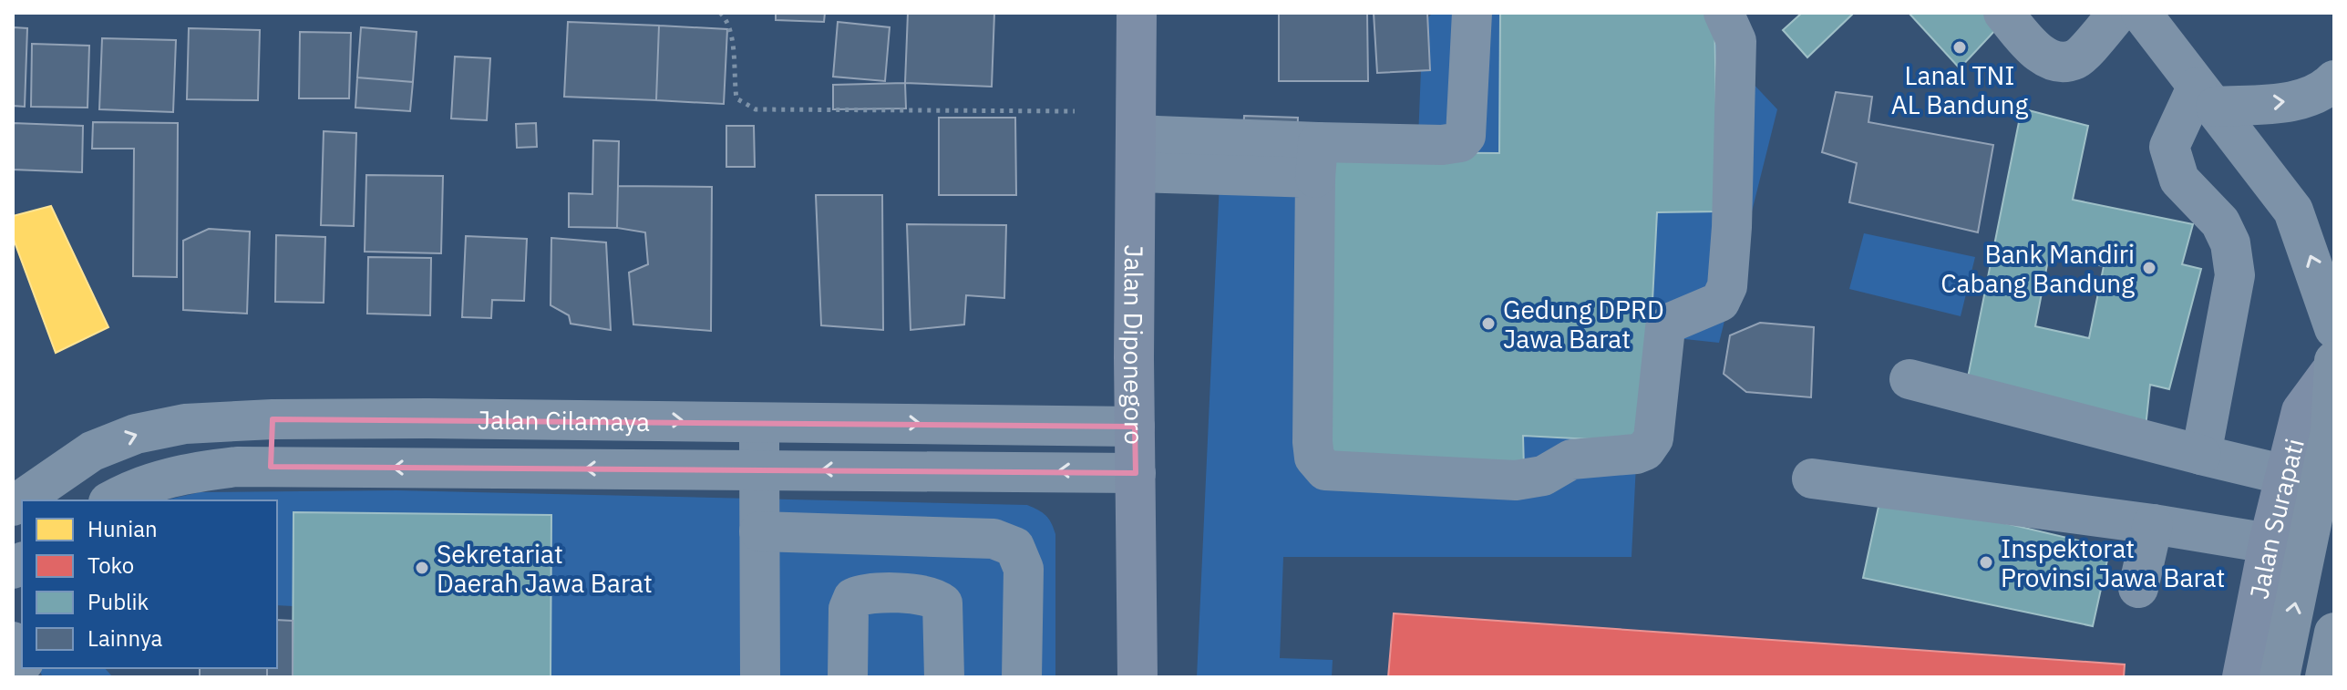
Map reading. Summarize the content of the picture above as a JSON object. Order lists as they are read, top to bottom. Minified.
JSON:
{"streets":{"highway":["Jalan Surapati"],"main road":["Jalan Diponegoro"],"street":["Jalan Cilamaya"]},"crossings":[["Jalan Diponegoro","Jalan Cilamaya"]],"places":["Lanal TNI AL Bandung","Bank Mandiri Cabang Bandung","Gedung DPRD Jawa Barat","Inspektorat Provinsi Jawa Barat","Sekretariat Daerah Jawa Barat"],"legend":["Hunian","Toko","Publik","Lainnya"]}
